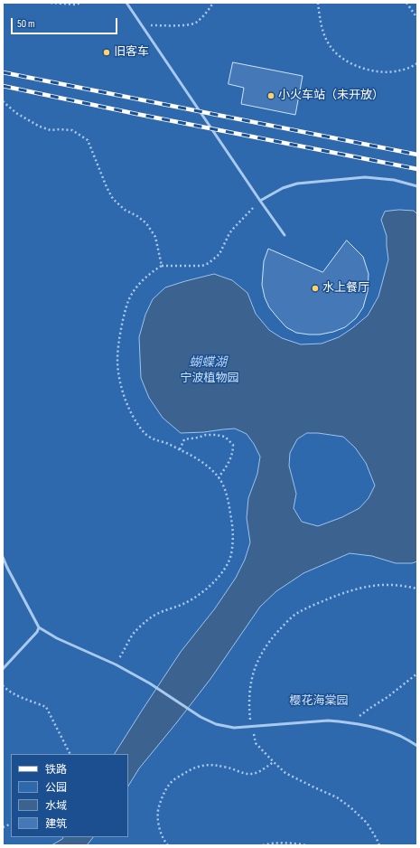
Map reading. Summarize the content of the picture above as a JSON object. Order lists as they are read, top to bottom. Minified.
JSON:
{"water":["蝴蝶湖"],"parks":["宁波植物园","樱花海棠园"],"places":["旧客车","小火车站（未开放）","水上餐厅"],"legend":["铁路","公园","水域","建筑"],"scale_bar":"50 m"}
